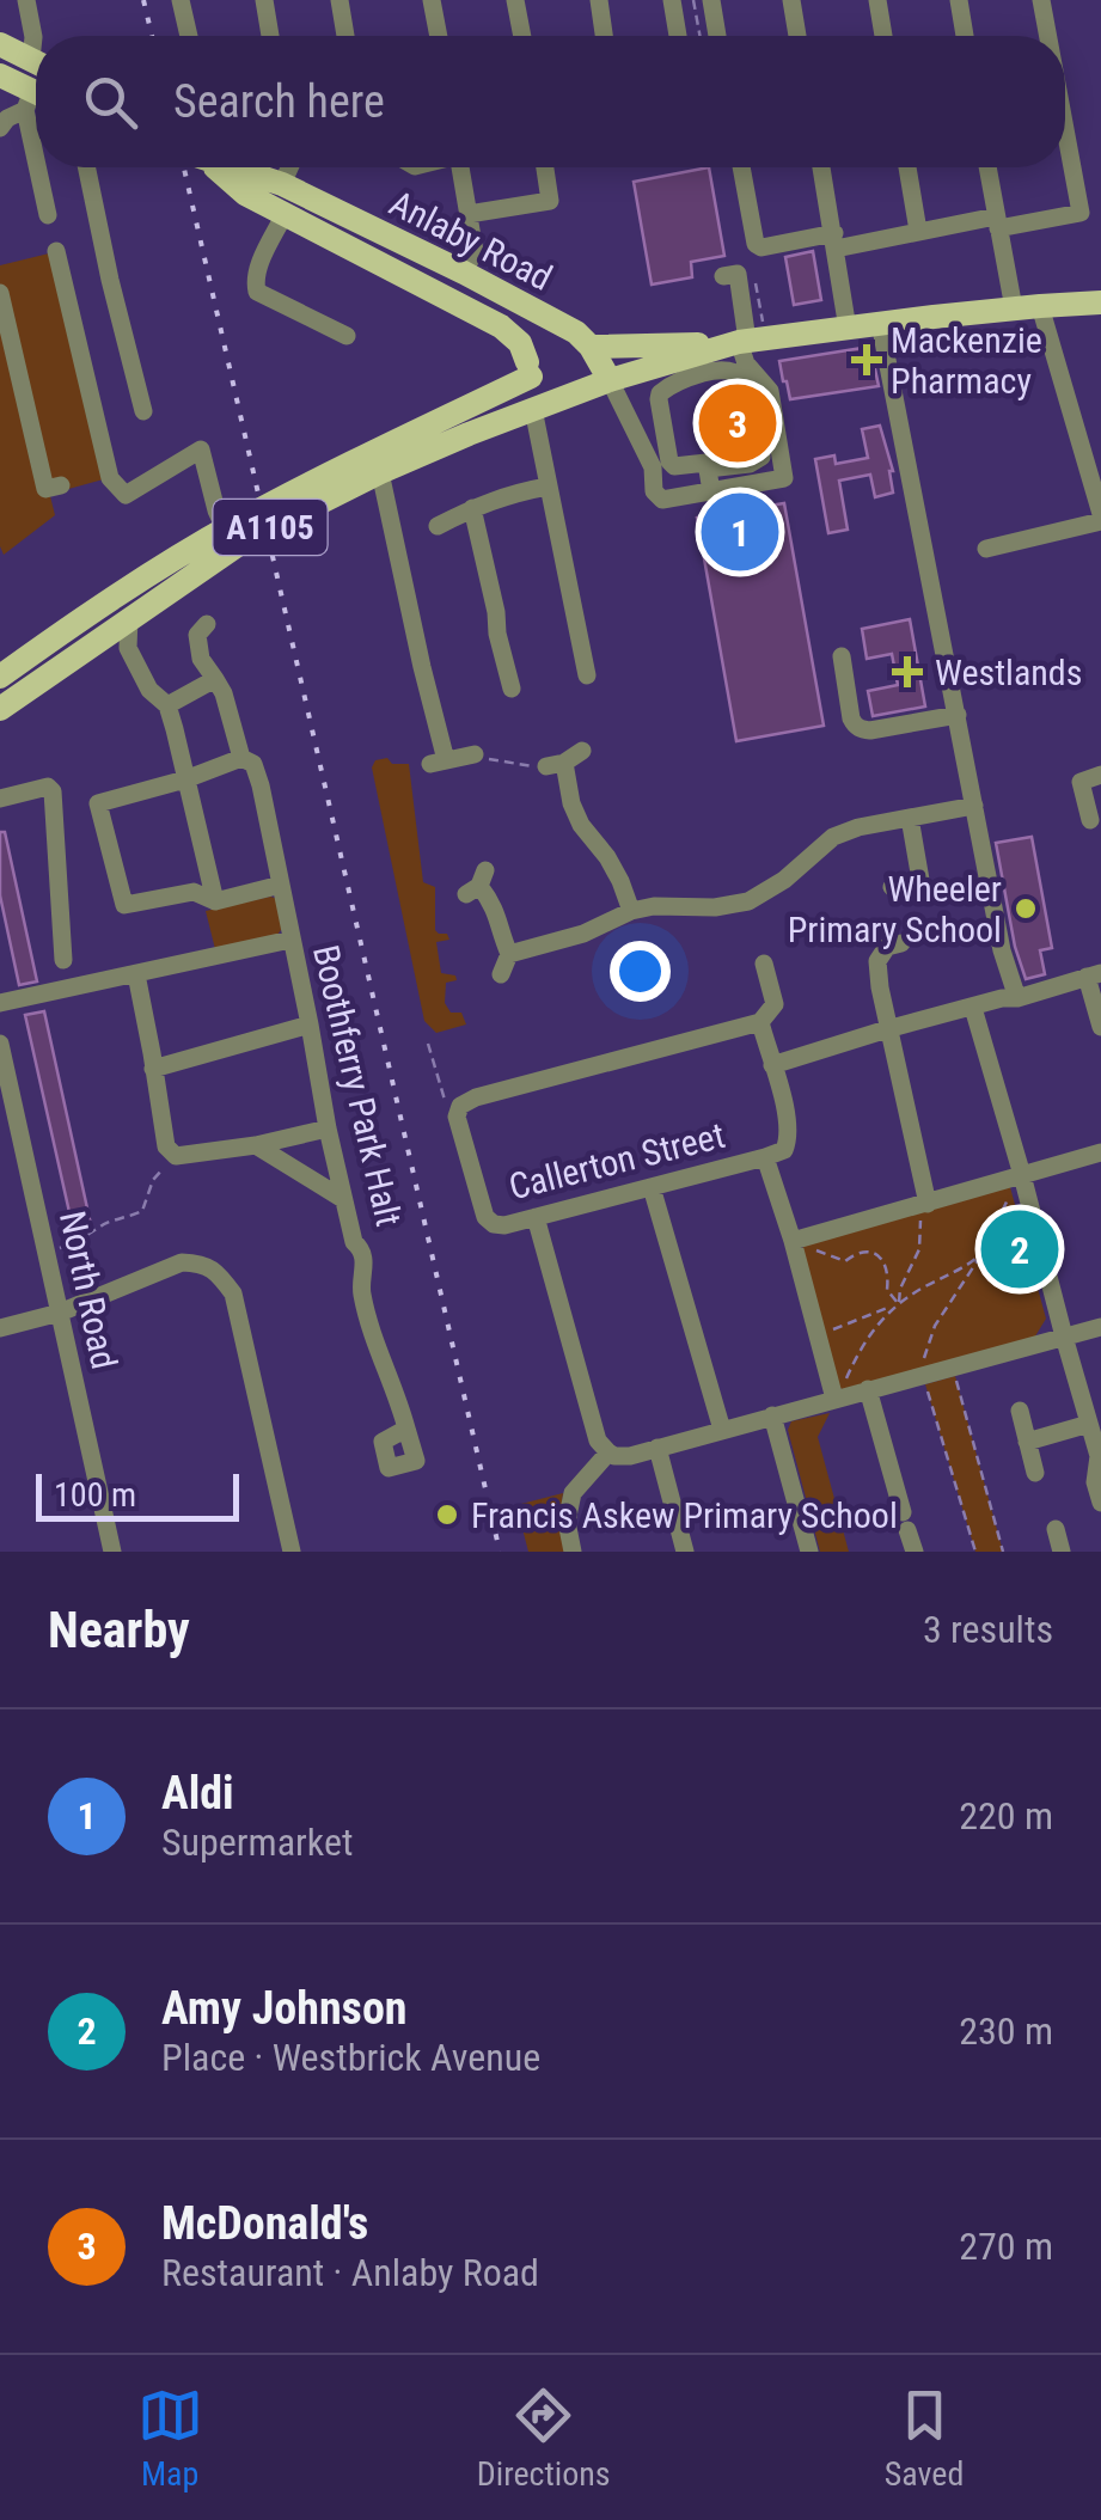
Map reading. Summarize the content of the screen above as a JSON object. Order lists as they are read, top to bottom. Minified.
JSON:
{"streets":{"main road":["Anlaby Road","A1105"],"street":["Boothferry Park Halt","Callerton Street","North Road"]},"crossings":[["Anlaby Road","A1105"]],"places":{"health":["Mackenzie Pharmacy","Westlands"],"other":["Wheeler Primary School","Francis Askew Primary School"]},"scale_bar":"100 m","page":{"search":"Search here","pins":["3","1","2"],"scale":"100 m","heading":["Nearby","3 results"],"list":[{"mark":"1","name":"Aldi","note":"Supermarket","value":"220 m"},{"mark":"2","name":"Amy Johnson","note":"Place · Westbrick Avenue","value":"230 m"},{"mark":"3","name":"McDonald's","note":"Restaurant · Anlaby Road","value":"270 m"}],"nav":["Map","Directions","Saved"]}}
